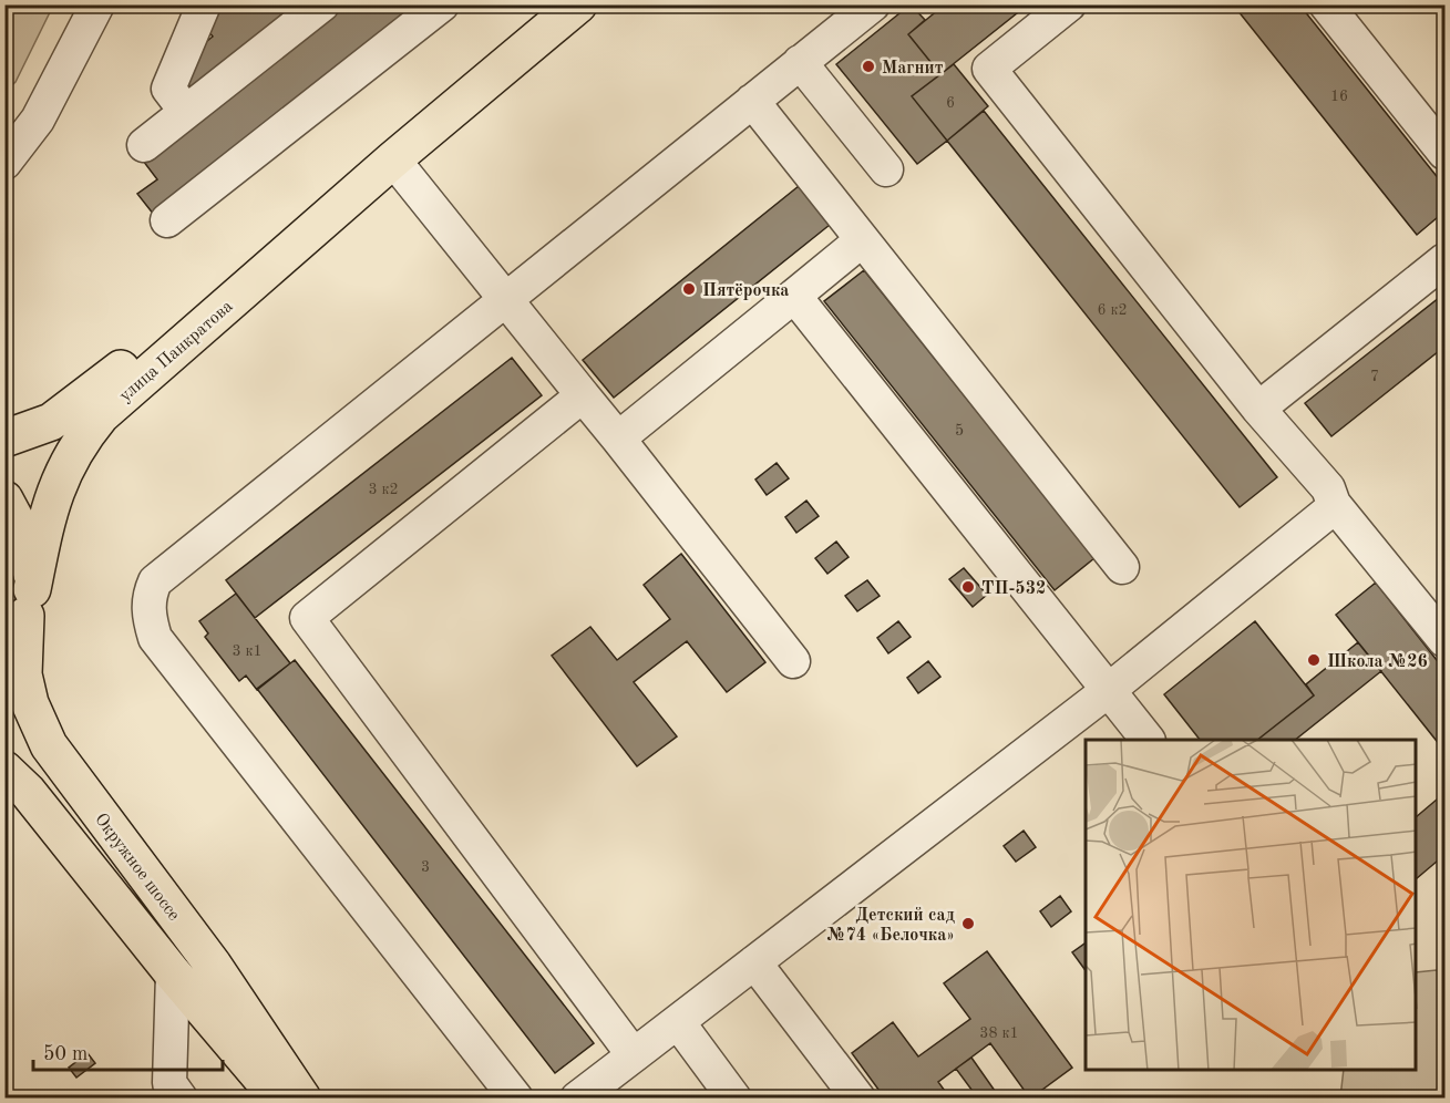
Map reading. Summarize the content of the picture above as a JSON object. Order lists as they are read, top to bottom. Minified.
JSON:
{"streets":{"main road":["улица Панкратова","Окружное шоссе"]},"crossings":[["улица Панкратова","Окружное шоссе"]],"places":["Магнит","Пятёрочка","ТП-532","Школа №26","Детский сад №74 «Белочка»"],"house_numbers":["16","6","6 к2","7","5","3 к2","3 к1","3","38 к1"],"scale_bar":"50 m"}
